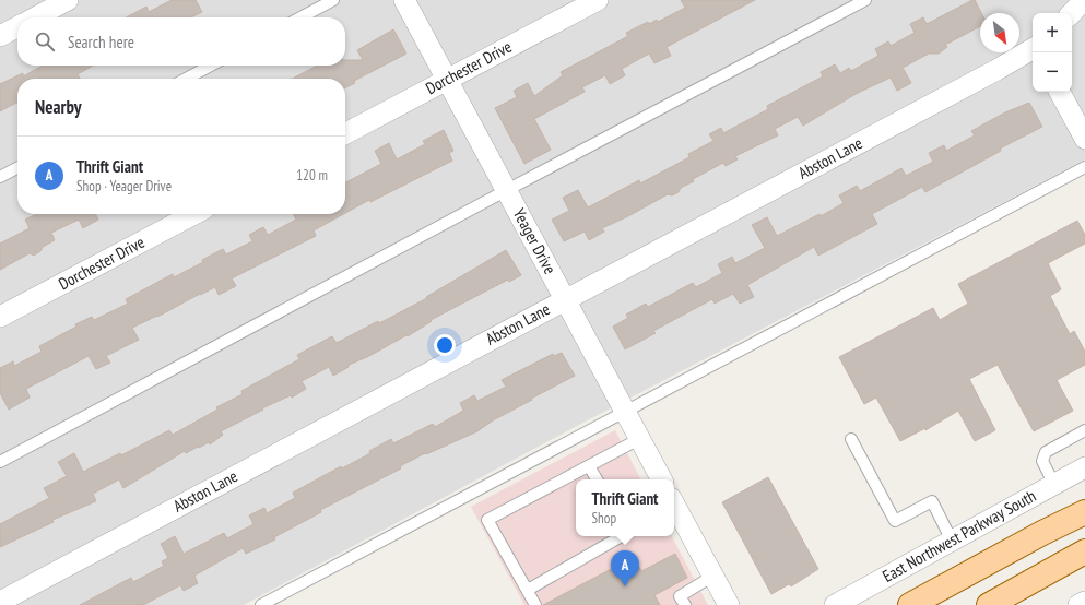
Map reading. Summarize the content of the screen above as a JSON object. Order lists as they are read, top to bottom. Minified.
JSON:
{"streets":{"street":["Dorchester Drive","Abston Lane","Yeager Drive","East Northwest Parkway South"]},"crossings":[["Dorchester Drive","Yeager Drive"],["Abston Lane","Yeager Drive"]],"north":"bottom right","page":{"map_buttons":["+","−"],"search":"Search here","heading":"Nearby","list":[{"mark":"A","name":"Thrift Giant","note":"Shop · Yeager Drive","value":"120 m"}],"popup":["Thrift Giant","Shop"],"pins":"A"}}
